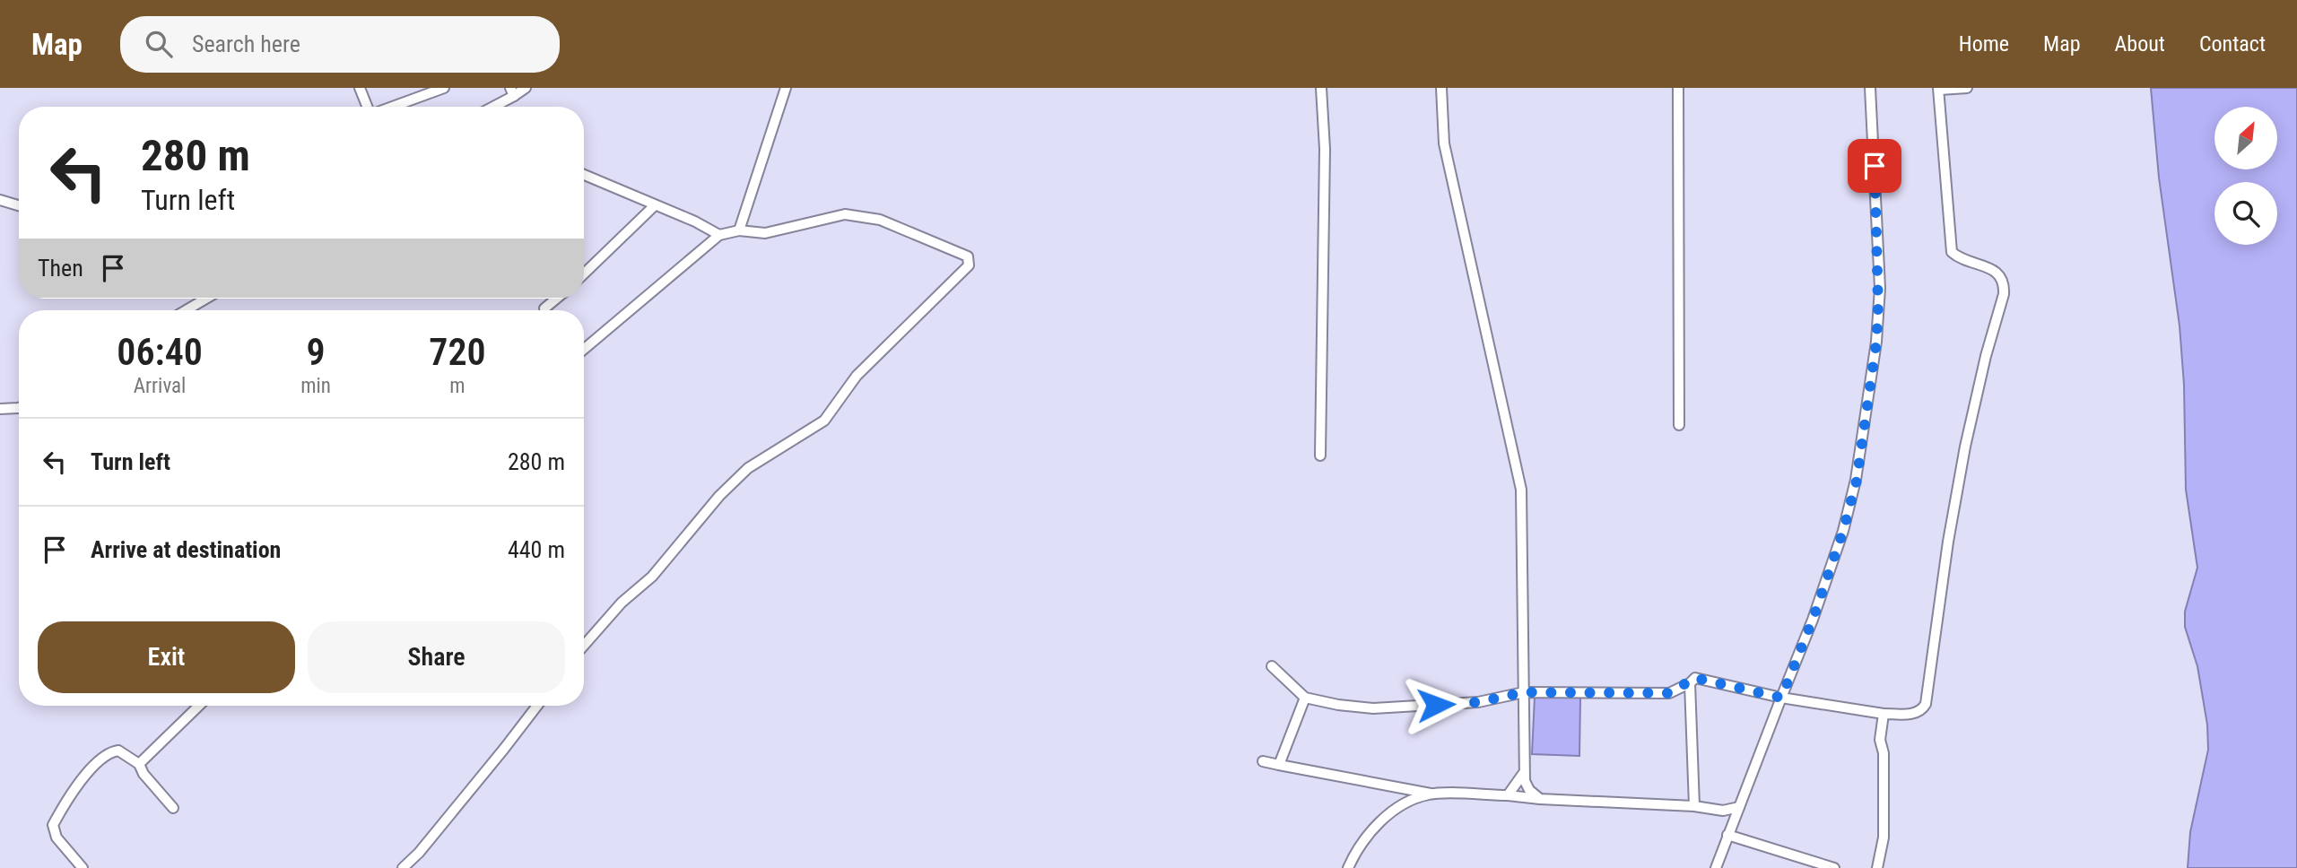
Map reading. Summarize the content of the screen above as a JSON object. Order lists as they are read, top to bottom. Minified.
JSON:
{"north":"top right","page":{"header":"Map","search":"Search here","nav":["Home","Map","About","Contact"],"turn":["280 m","Turn left"],"then":"Then","eta":["06:40","Arrival","9","min","720","m"],"list":[{"name":"Turn left","value":"280 m"},{"name":"Arrive at destination","value":"440 m"}],"buttons":["Exit","Share"]}}
